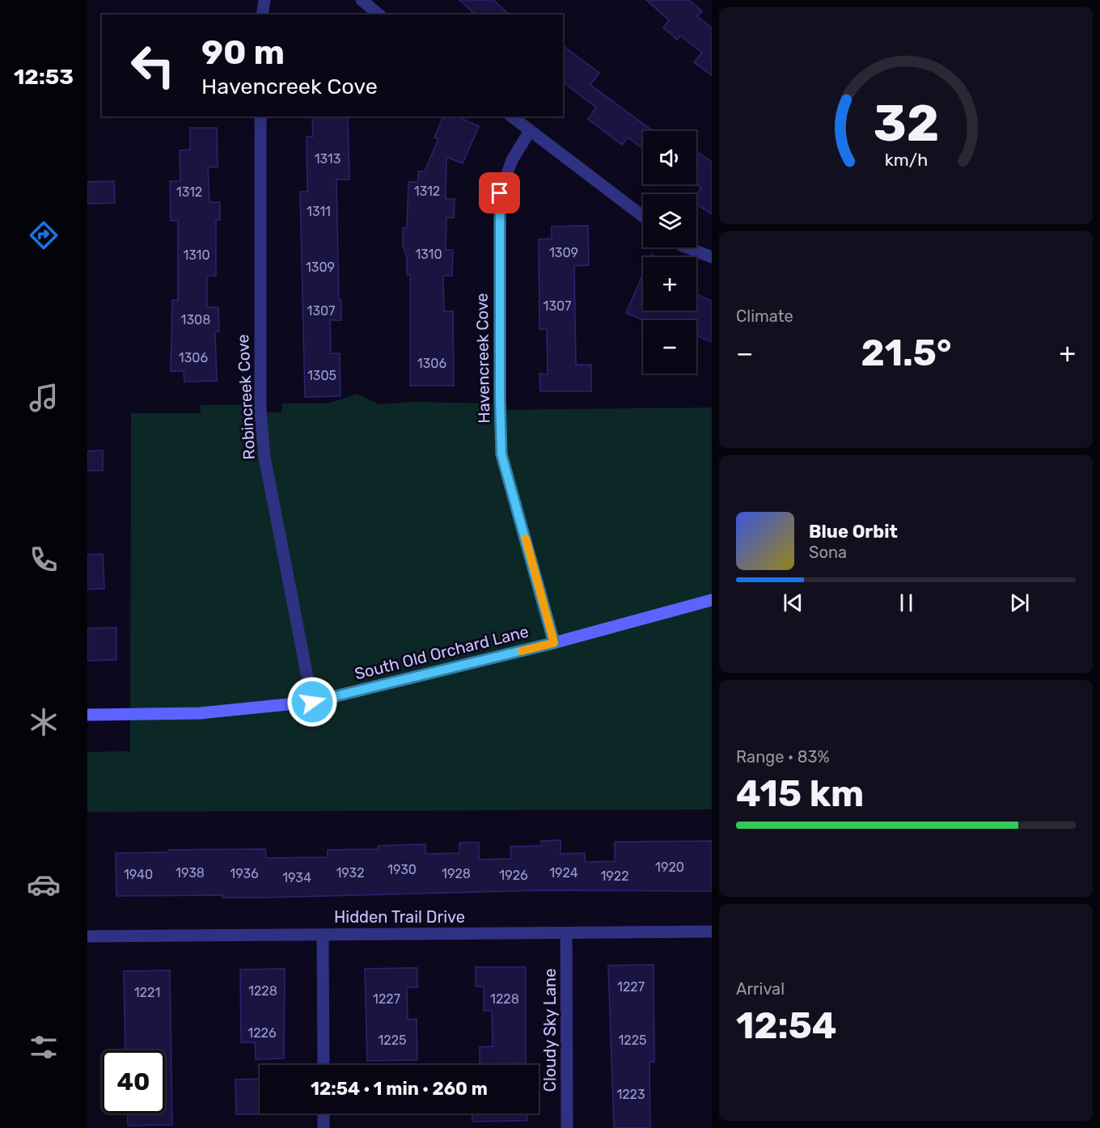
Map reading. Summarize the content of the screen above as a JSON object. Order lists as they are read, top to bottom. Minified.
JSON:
{"streets":{"street":["Havencreek Cove","Robincreek Cove","South Old Orchard Lane","Hidden Trail Drive","Cloudy Sky Lane"]},"crossings":[["Havencreek Cove","South Old Orchard Lane"],["Robincreek Cove","South Old Orchard Lane"],["Hidden Trail Drive","Cloudy Sky Lane"]],"house_numbers":["1313","1312","1312","1311","1309","1310","1310","1309","1307","1307","1308","1306","1306","1305","1920","1930","1938","1932","1924","1936","1928","1940","1926","1922","1934","1227","1228","1221","1227","1228","1226","1225","1225","1223"],"page":{"tabs":"12:53","turn":["90 m","Havencreek Cove"],"map_buttons":["+","−"],"tile":["Climate",["Range · 83%","415 km"],["Arrival","12:54"]],"heat":["−","21.5°","+"],"song":["Blue Orbit","Sona"],"limit":"40","trip":"12:54 · 1 min · 260 m","gauge":["32","km/h"]}}
